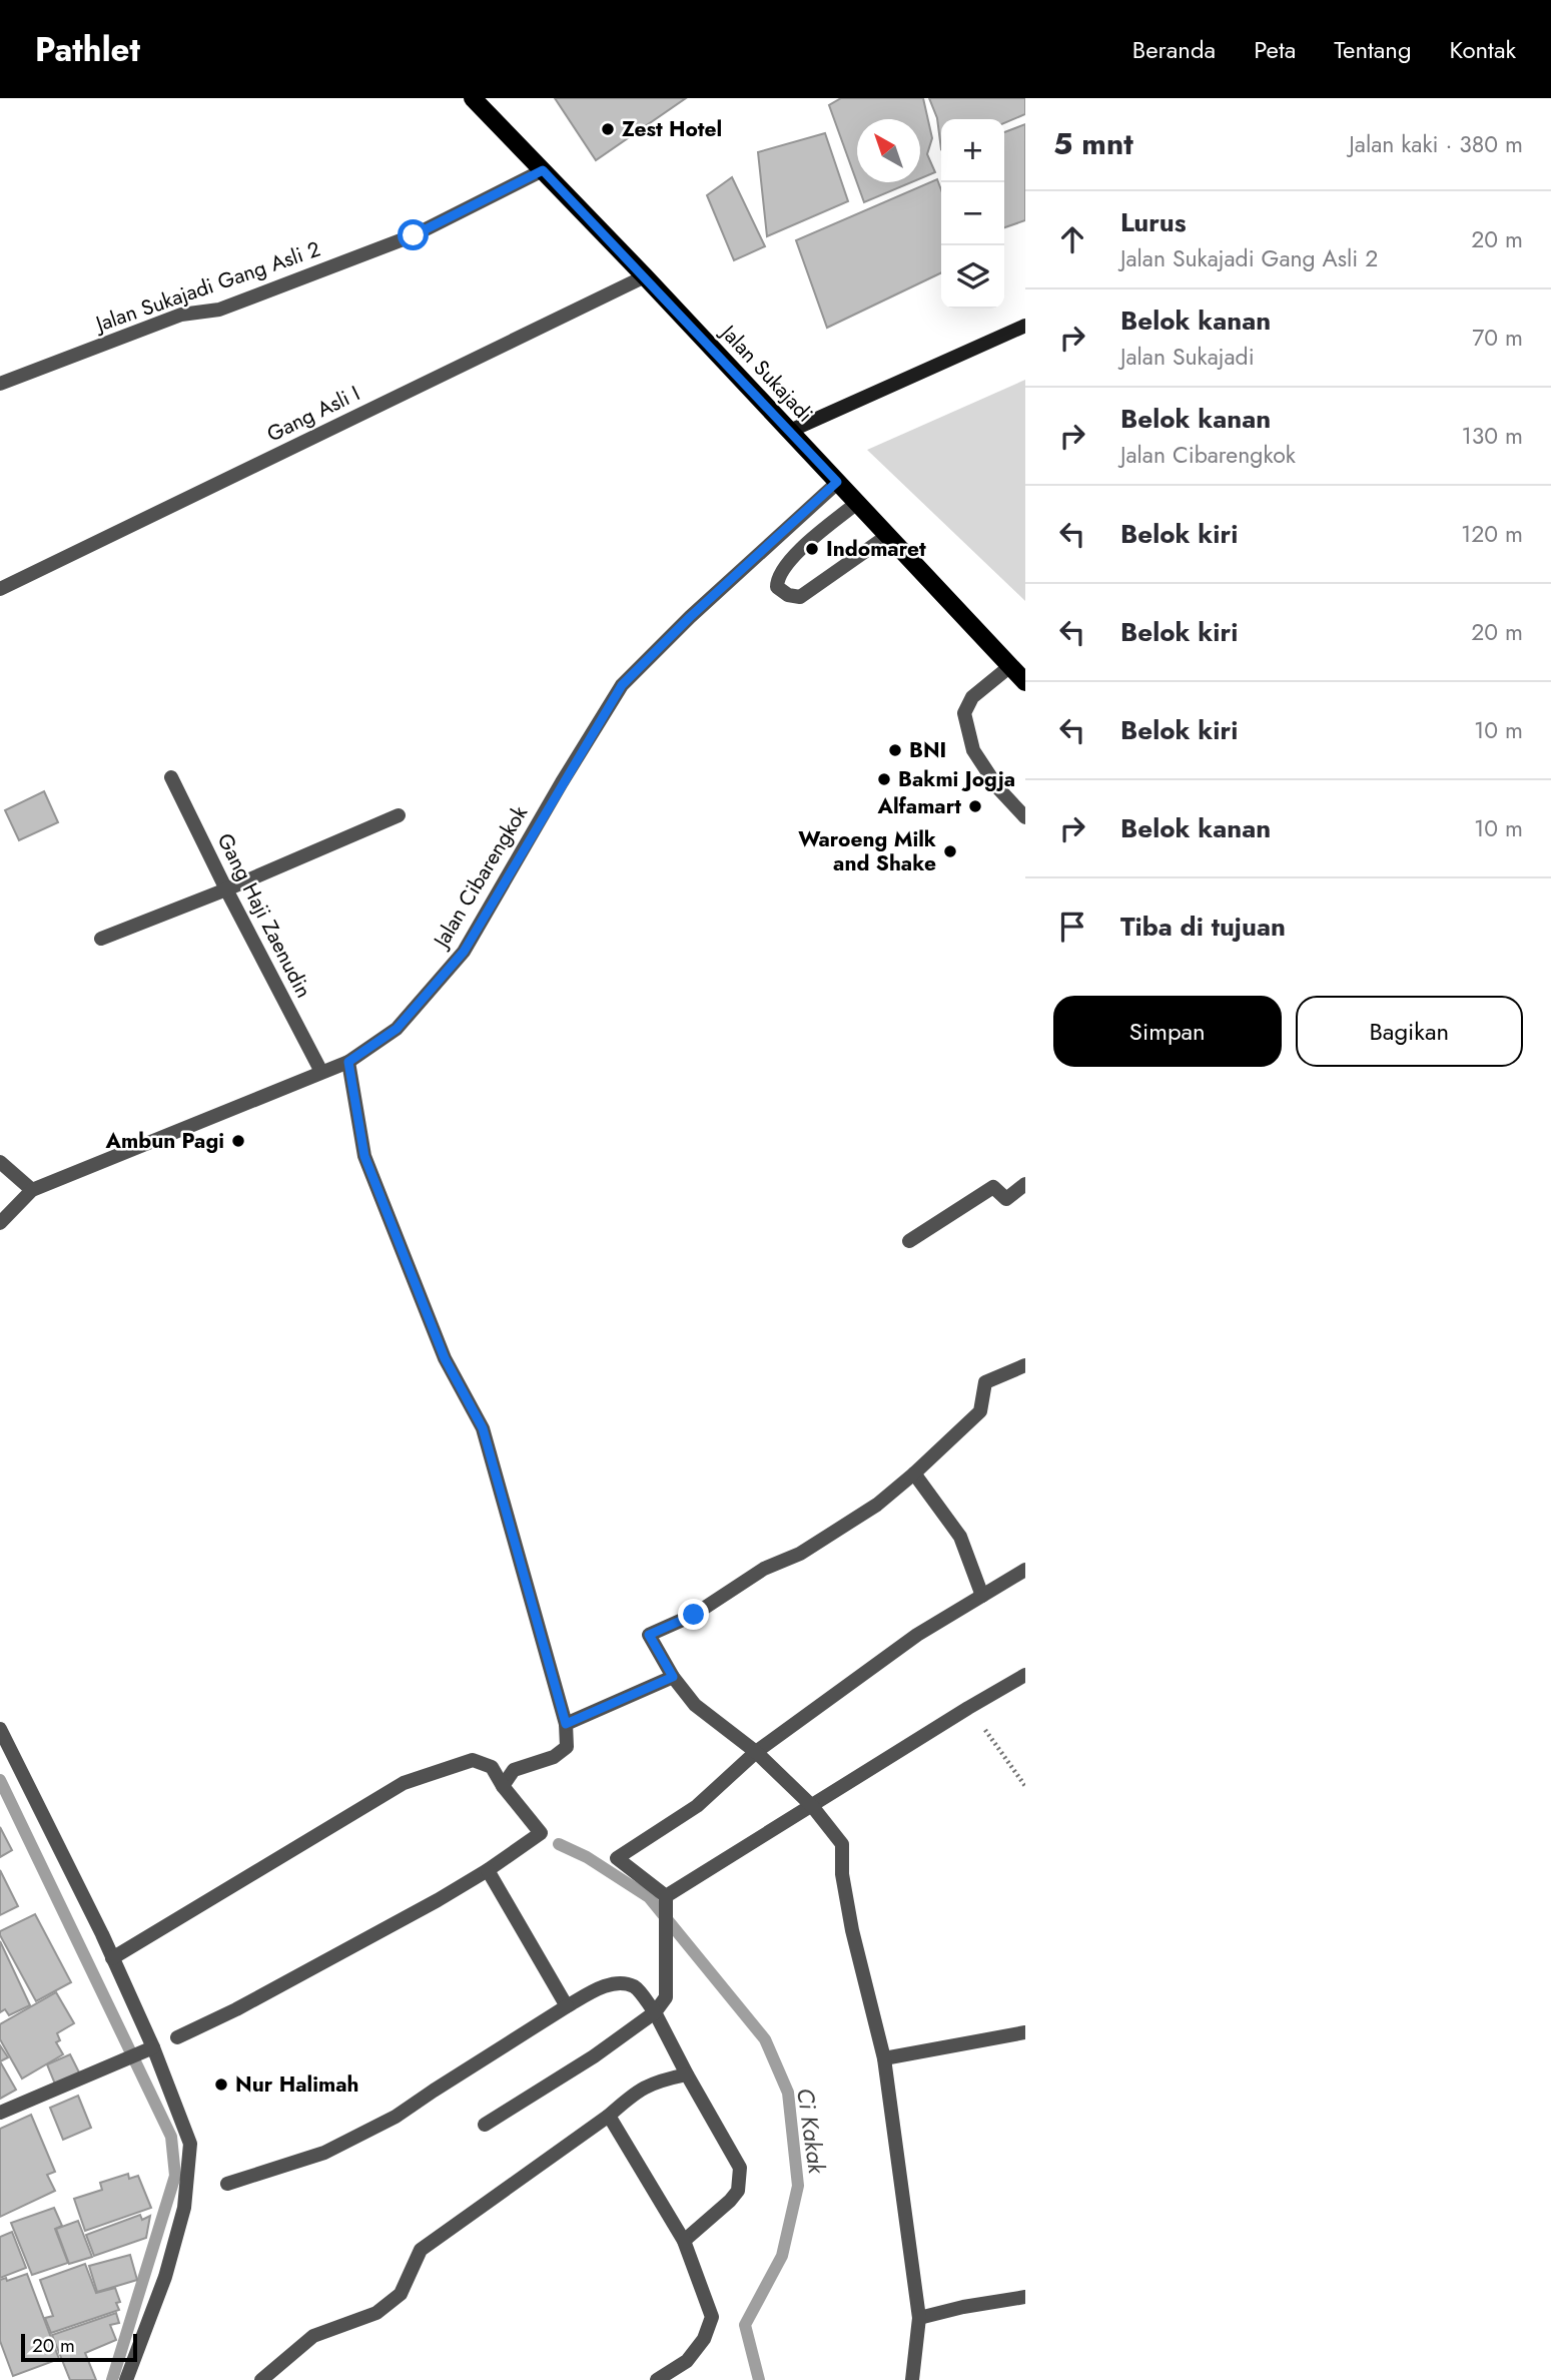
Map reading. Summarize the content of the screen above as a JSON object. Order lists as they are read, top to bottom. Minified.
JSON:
{"streets":{"main road":["Jalan Sukajadi"],"street":["Jalan Sukajadi Gang Asli 2","Gang Asli I","Jalan Cibarengkok","Gang Haji Zaenudin"]},"crossings":[["Jalan Sukajadi Gang Asli 2","Jalan Sukajadi"],["Jalan Sukajadi","Gang Asli I"],["Jalan Sukajadi","Jalan Cibarengkok"],["Jalan Cibarengkok","Gang Haji Zaenudin"]],"water":["Ci Kakak"],"places":["Zest Hotel","Indomaret","BNI","Bakmi Jogja","Alfamart","Waroeng Milk and Shake","Ambun Pagi","Nur Halimah"],"scale_bar":"20 m","north":"top left","page":{"header":"Pathlet","nav":["Beranda","Peta","Tentang","Kontak"],"heading":["5 mnt","Jalan kaki · 380 m"],"map_buttons":["+","−"],"list":[["Lurus","Jalan Sukajadi Gang Asli 2","20 m"],["Belok kanan","Jalan Sukajadi","70 m"],["Belok kanan","Jalan Cibarengkok","130 m"],["Belok kiri","120 m"],["Belok kiri","20 m"],["Belok kiri","10 m"],["Belok kanan","10 m"],"Tiba di tujuan"],"buttons":["Simpan","Bagikan"],"scale":"20 m"}}
